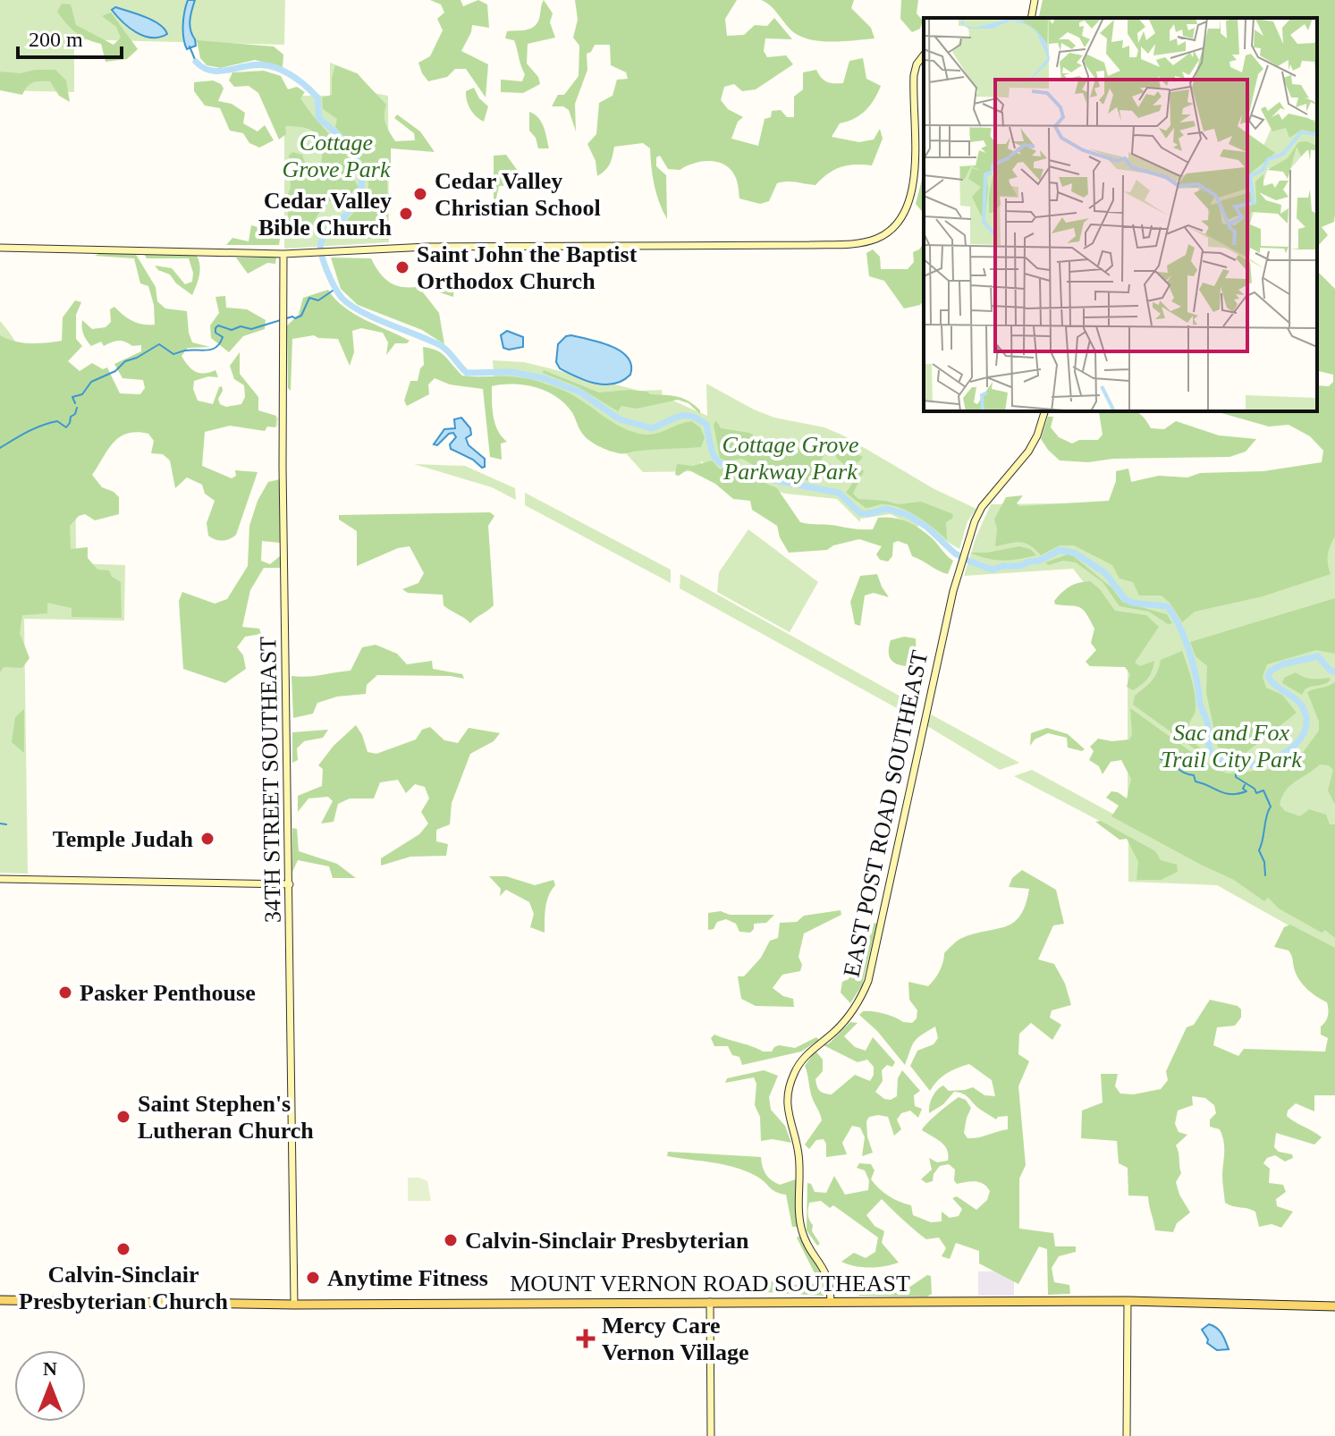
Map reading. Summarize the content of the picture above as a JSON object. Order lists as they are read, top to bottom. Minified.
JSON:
{"streets":{"main road":["34TH STREET SOUTHEAST","EAST POST ROAD SOUTHEAST","MOUNT VERNON ROAD SOUTHEAST"]},"crossings":[["34TH STREET SOUTHEAST","MOUNT VERNON ROAD SOUTHEAST"],["EAST POST ROAD SOUTHEAST","MOUNT VERNON ROAD SOUTHEAST"]],"parks":["Cottage Grove Park","Cottage Grove Parkway Park","Sac and Fox Trail City Park"],"places":{"other":["Cedar Valley Christian School","Cedar Valley Bible Church","Saint John the Baptist Orthodox Church","Temple Judah","Pasker Penthouse","Saint Stephen's Lutheran Church","Calvin-Sinclair Presbyterian","Calvin-Sinclair Presbyterian Church","Anytime Fitness"],"health":["Mercy Care Vernon Village"]},"scale_bar":"200 m","north":"top"}
